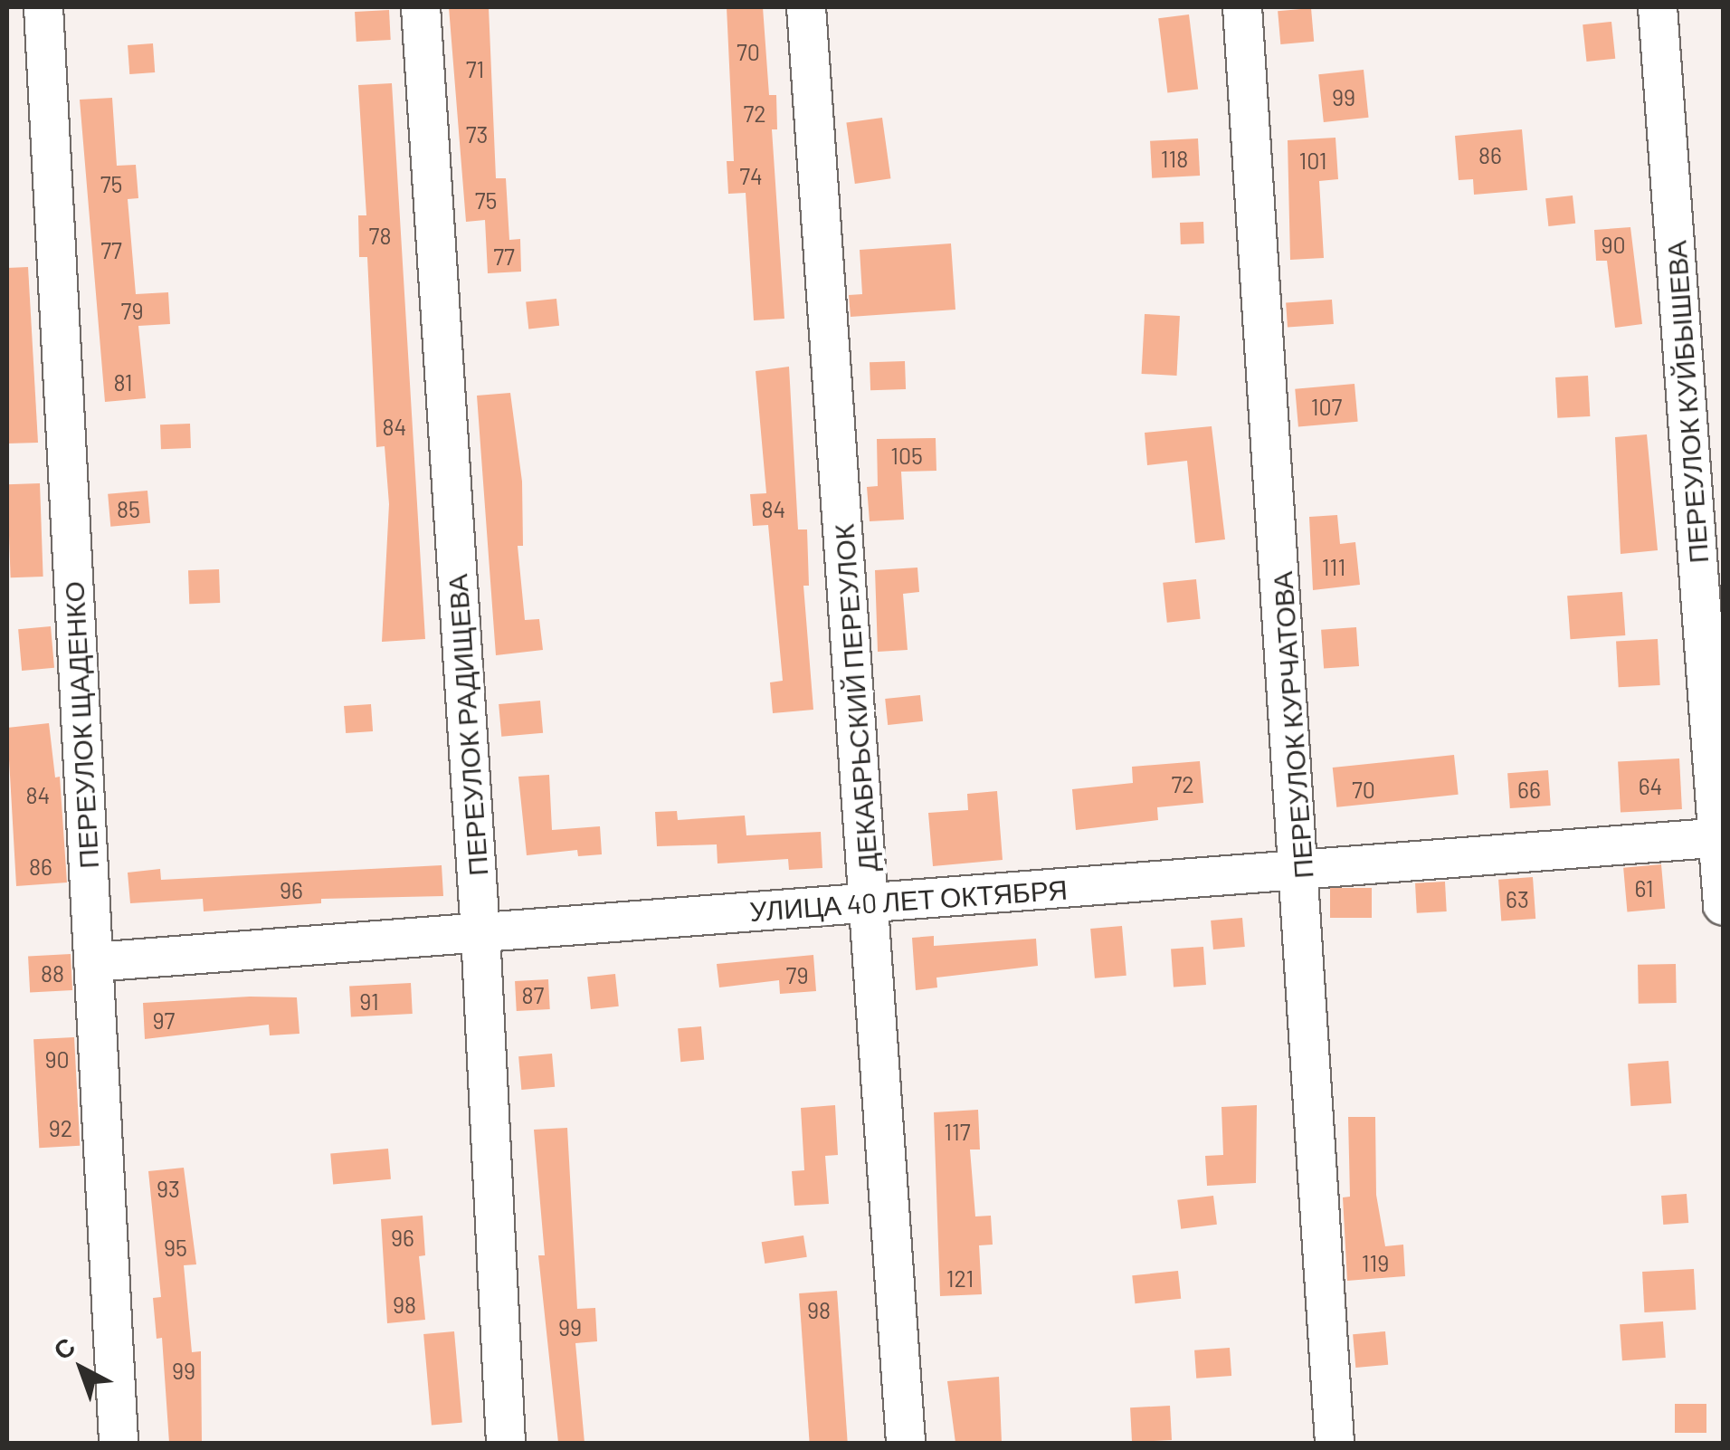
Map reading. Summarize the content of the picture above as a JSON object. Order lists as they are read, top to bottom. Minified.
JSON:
{"streets":{"street":["ПЕРЕУЛОК КУЙБЫШЕВА","ДЕКАБРЬСКИЙ ПЕРЕУЛОК","ПЕРЕУЛОК ЩАДЕНКО","ПЕРЕУЛОК РАДИЩЕВА","ПЕРЕУЛОК КУРЧАТОВА","УЛИЦА 40 ЛЕТ ОКТЯБРЯ"]},"crossings":[["ПЕРЕУЛОК КУЙБЫШЕВА","УЛИЦА 40 ЛЕТ ОКТЯБРЯ"],["ДЕКАБРЬСКИЙ ПЕРЕУЛОК","УЛИЦА 40 ЛЕТ ОКТЯБРЯ"],["ПЕРЕУЛОК ЩАДЕНКО","УЛИЦА 40 ЛЕТ ОКТЯБРЯ"],["ПЕРЕУЛОК РАДИЩЕВА","УЛИЦА 40 ЛЕТ ОКТЯБРЯ"],["ПЕРЕУЛОК КУРЧАТОВА","УЛИЦА 40 ЛЕТ ОКТЯБРЯ"]],"house_numbers":["70","71","99","72","73","86","118","101","74","75","75","78","90","77","77","79","81","107","84","105","85","84","111","72","64","70","66","84","86","61","96","63","88","79","87","91","97","90","92","117","93","96","95","119","121","98","98","99","99"],"north":"top left"}
